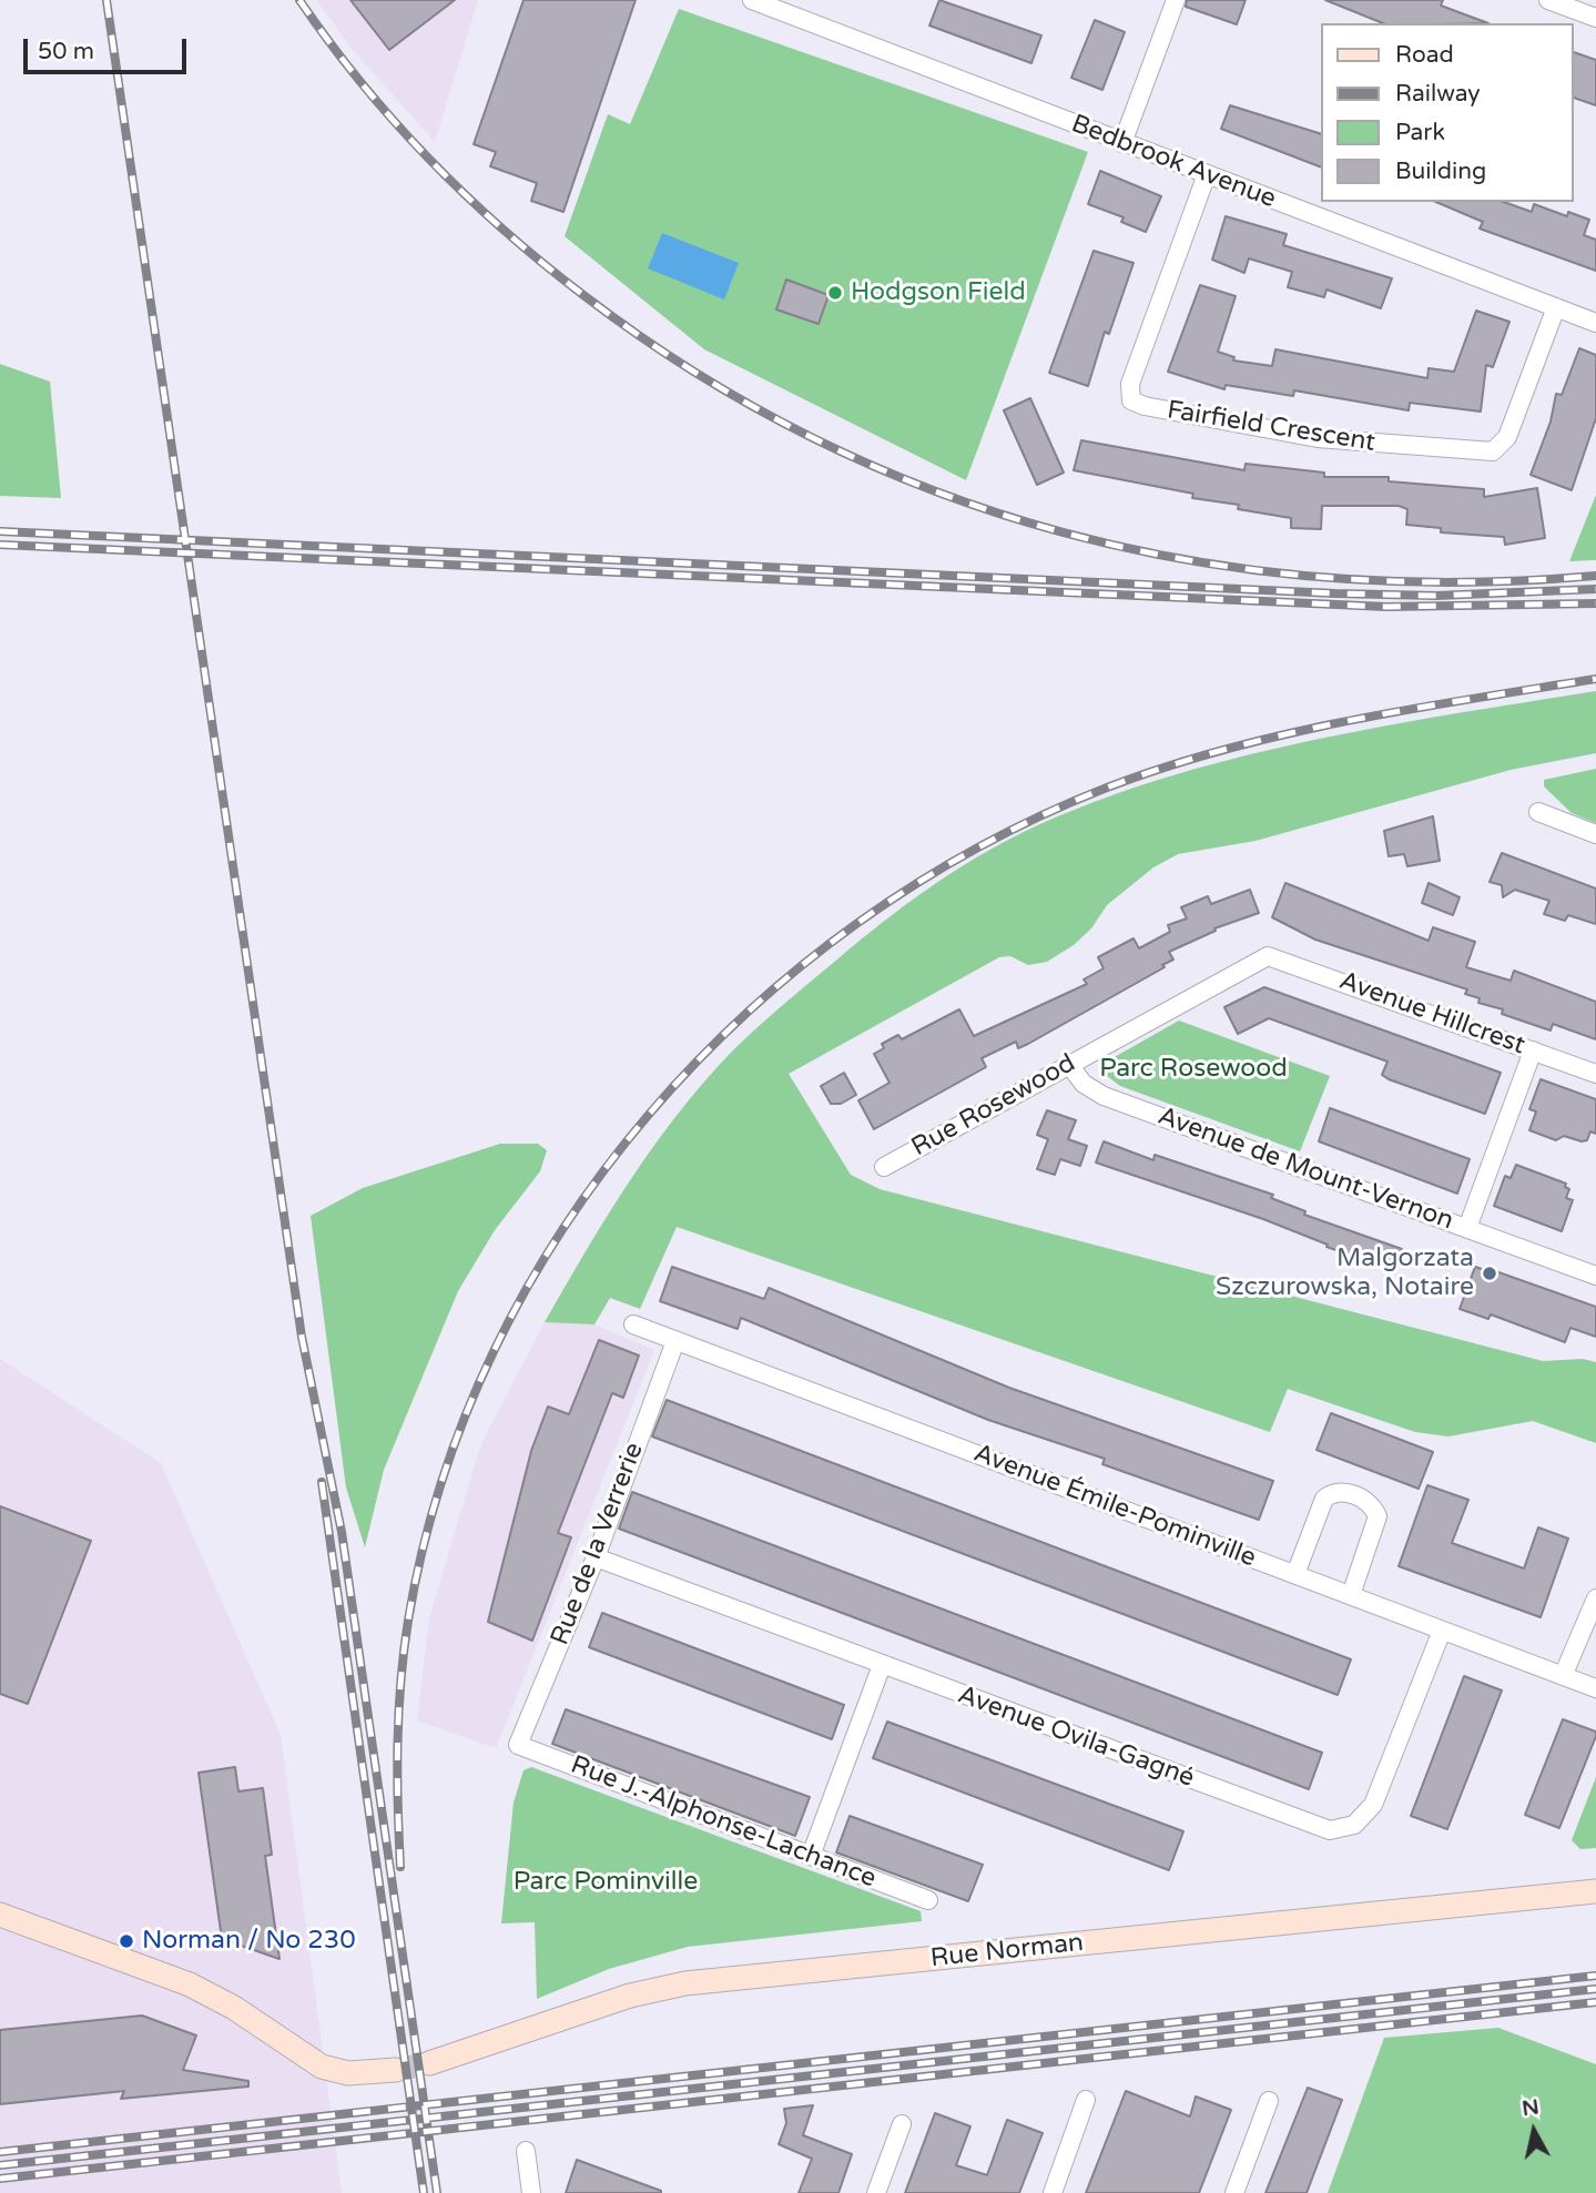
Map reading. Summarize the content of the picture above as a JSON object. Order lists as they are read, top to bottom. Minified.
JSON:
{"streets":{"street":["Bedbrook Avenue","Fairfield Crescent","Avenue Hillcrest","Rue Rosewood","Avenue de Mount-Vernon","Avenue Émile-Pominville","Rue de la Verrerie","Avenue Ovila-Gagné","Rue J.-Alphonse-Lachance","Rue Norman"]},"crossings":[["Bedbrook Avenue","Fairfield Crescent"],["Avenue Hillcrest","Rue Rosewood"],["Rue Rosewood","Avenue de Mount-Vernon"],["Avenue Émile-Pominville","Rue de la Verrerie"],["Avenue Émile-Pominville","Avenue Ovila-Gagné"],["Rue de la Verrerie","Avenue Ovila-Gagné"],["Rue de la Verrerie","Rue J.-Alphonse-Lachance"]],"parks":["Parc Rosewood","Parc Pominville"],"places":["Hodgson Field","Malgorzata Szczurowska, Notaire","Norman / No 230"],"legend":["Road","Railway","Park","Building"],"scale_bar":"50 m","north":"top"}
